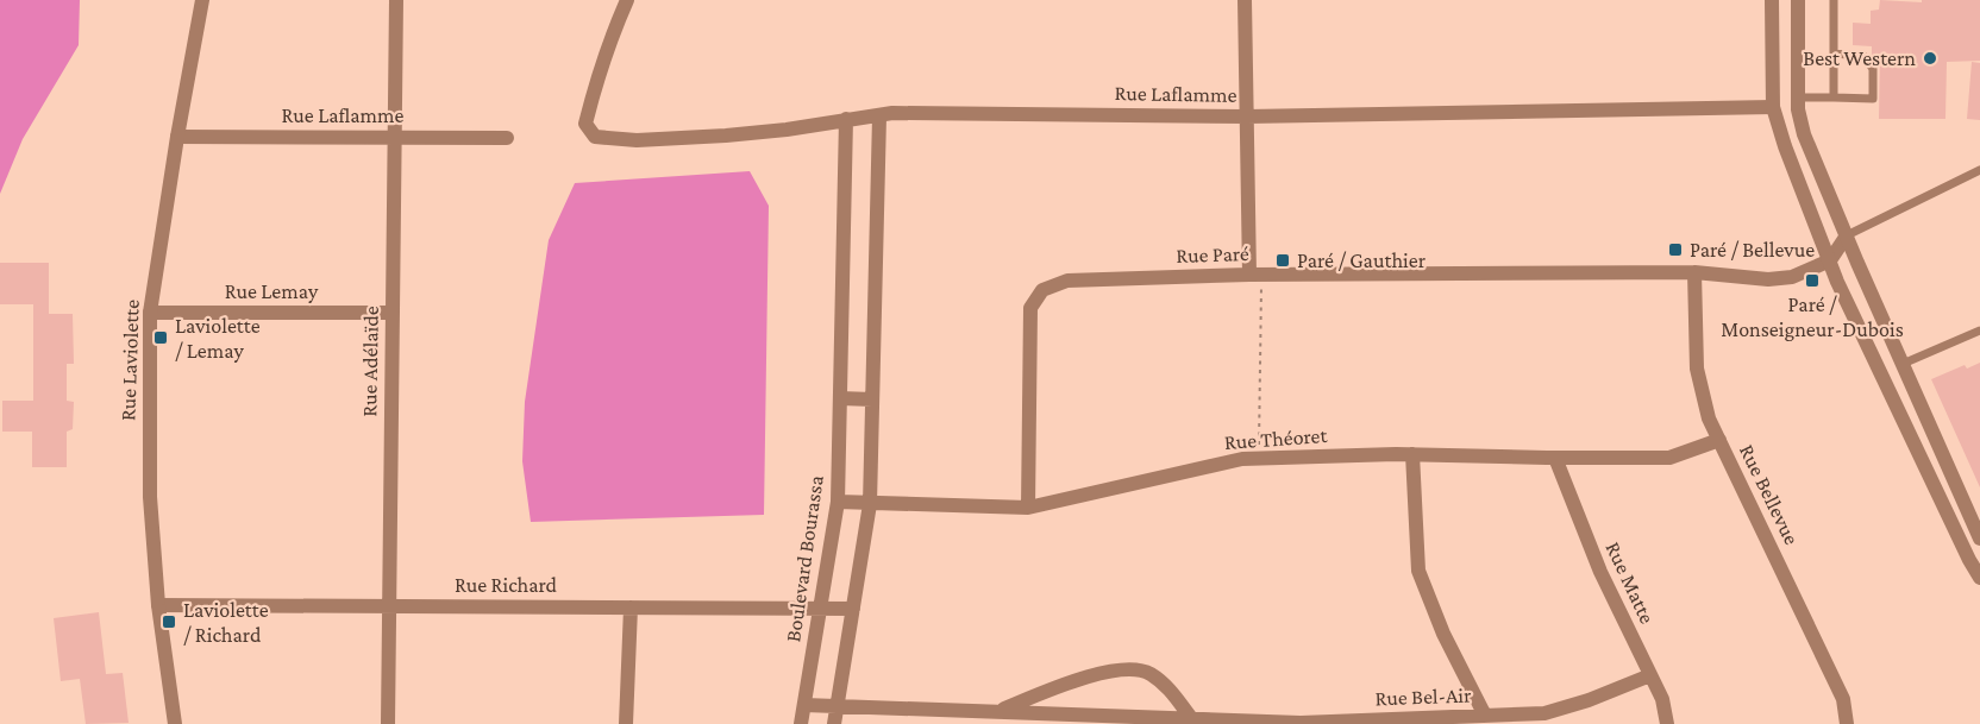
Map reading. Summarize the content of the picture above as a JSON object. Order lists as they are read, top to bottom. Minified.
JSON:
{"streets":{"street":["Rue Laflamme","Rue Paré","Rue Lemay","Rue Laviolette","Rue Adélaïde","Rue Théoret","Rue Bellevue","Boulevard Bourassa","Rue Matte","Rue Richard","Rue Bel-Air"]},"crossings":[["Rue Laflamme","Rue Laviolette"],["Rue Laflamme","Rue Adélaïde"],["Rue Laflamme","Boulevard Bourassa"],["Rue Paré","Rue Théoret"],["Rue Paré","Rue Bellevue"],["Rue Lemay","Rue Laviolette"],["Rue Lemay","Rue Adélaïde"],["Rue Laviolette","Rue Richard"],["Rue Adélaïde","Rue Richard"],["Rue Théoret","Rue Bellevue"],["Rue Théoret","Boulevard Bourassa"],["Rue Théoret","Rue Matte"],["Boulevard Bourassa","Rue Richard"],["Boulevard Bourassa","Rue Bel-Air"],["Rue Matte","Rue Bel-Air"]],"places":{"other":["Best Western"],"transit":["Paré / Bellevue","Paré / Gauthier","Paré / Monseigneur-Dubois","Laviolette / Lemay","Laviolette / Richard"]}}
